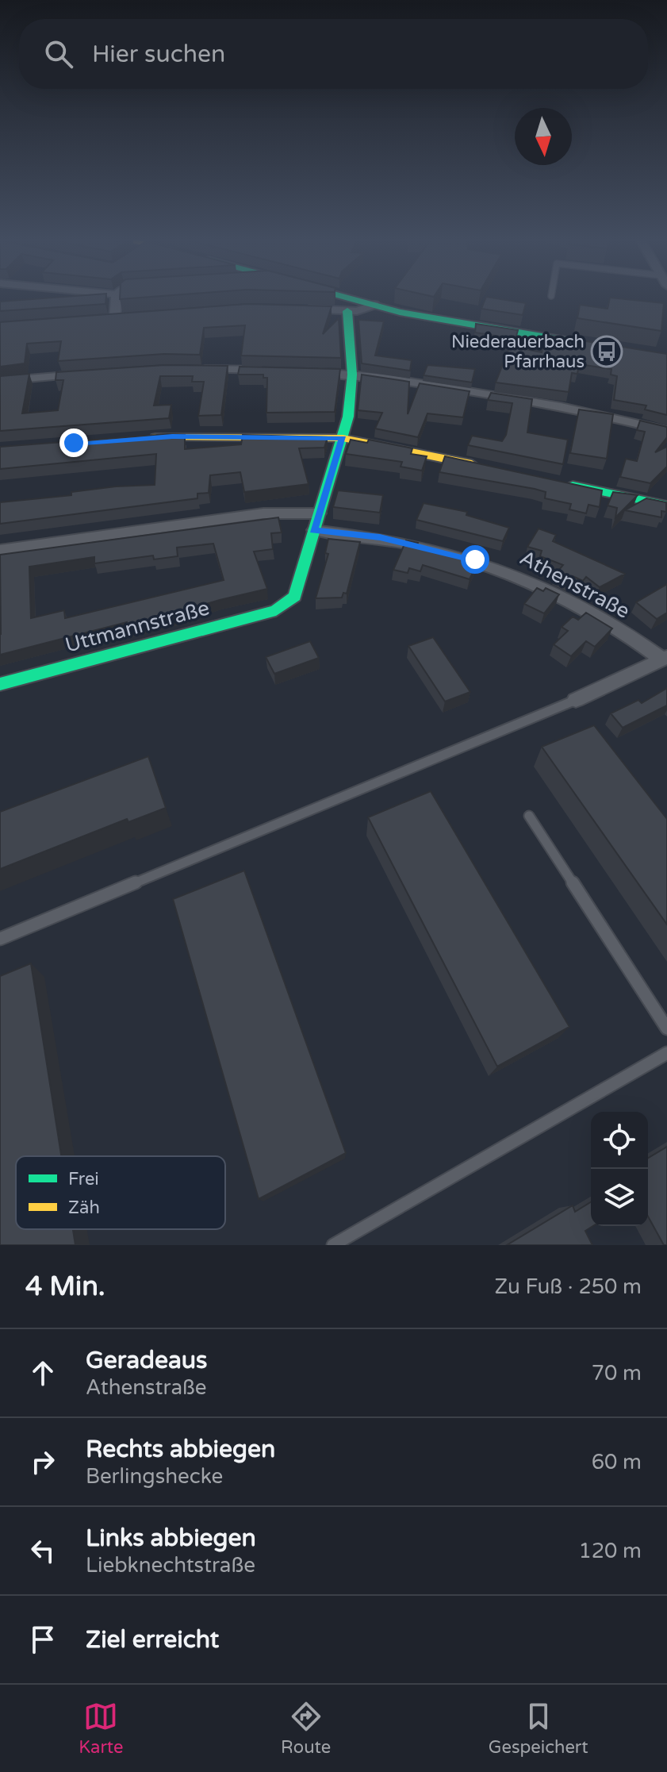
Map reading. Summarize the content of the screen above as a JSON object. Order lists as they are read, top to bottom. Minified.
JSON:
{"streets":{"street":["Athenstraße","Uttmannstraße"]},"crossings":[["Athenstraße","Uttmannstraße"]],"places":{"bus stop":["Niederauerbach Pfarrhaus"]},"legend":["Frei","Zäh"],"north":"bottom","page":{"search":"Hier suchen","heading":["4 Min.","Zu Fuß · 250 m"],"list":[["Geradeaus","Athenstraße","70 m"],["Rechts abbiegen","Berlingshecke","60 m"],["Links abbiegen","Liebknechtstraße","120 m"],"Ziel erreicht"],"nav":["Karte","Route","Gespeichert"]}}
